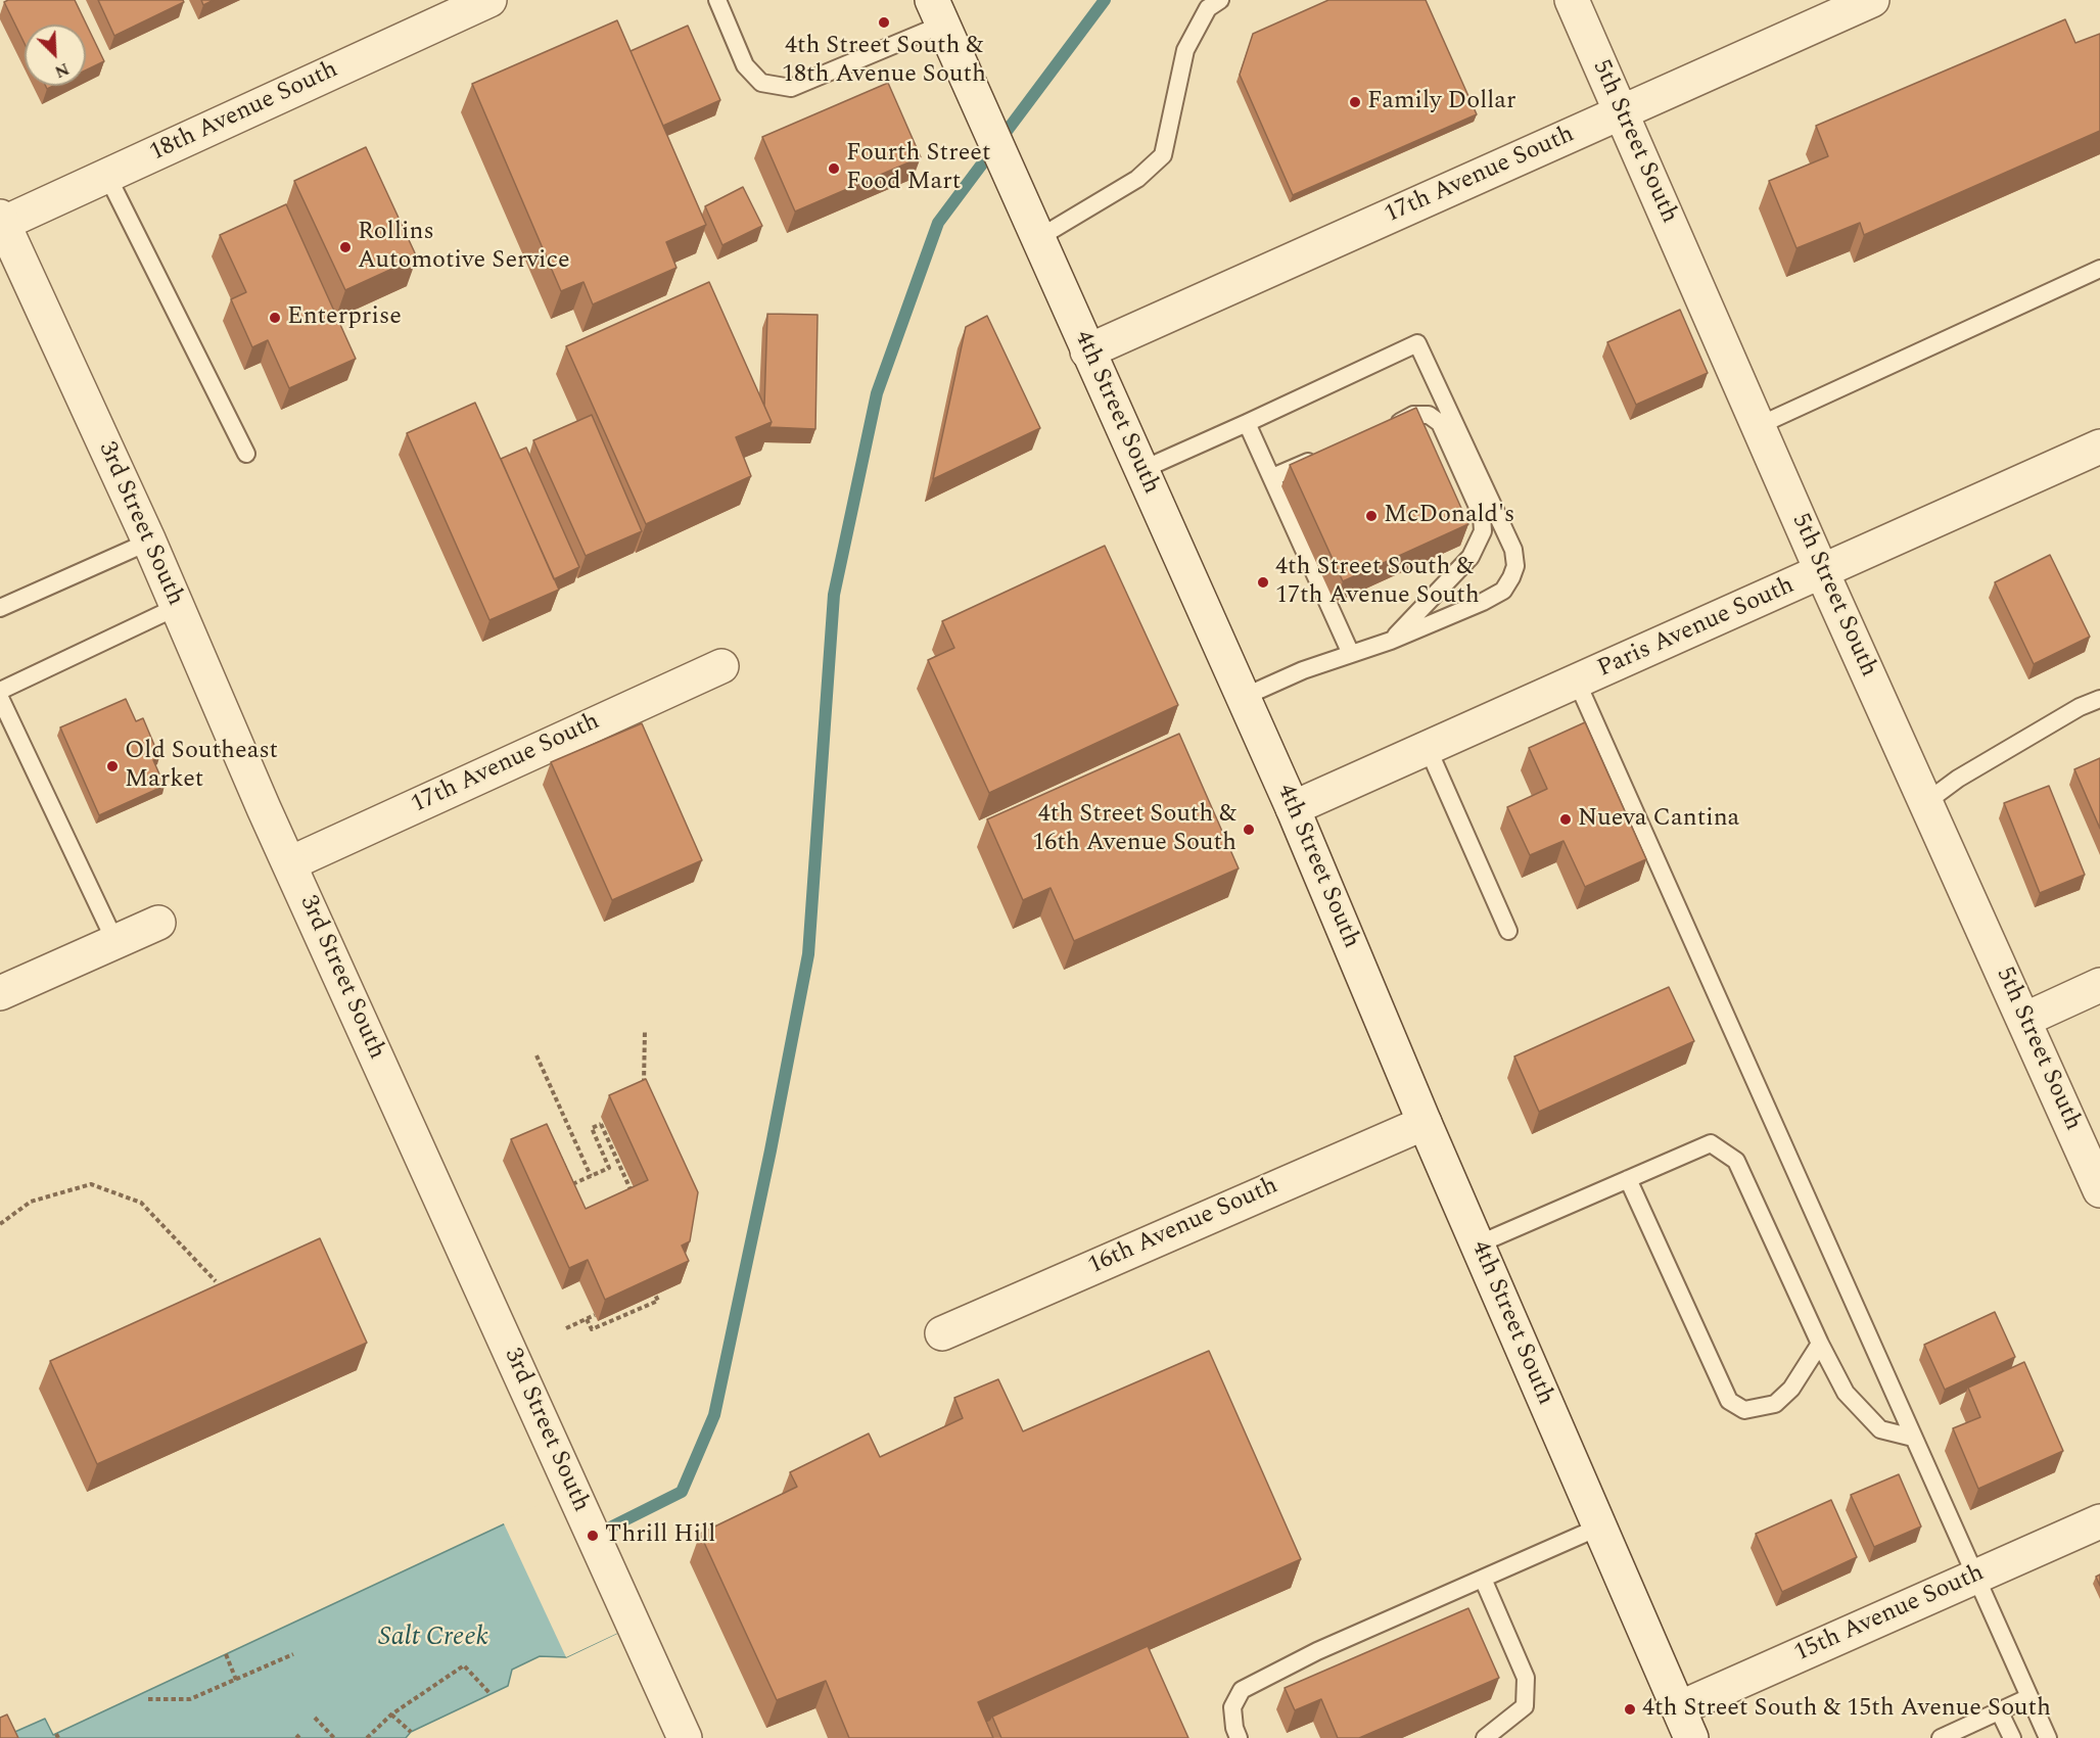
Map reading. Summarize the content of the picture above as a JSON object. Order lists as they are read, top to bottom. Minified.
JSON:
{"streets":{"street":["18th Avenue South","5th Street South","17th Avenue South","4th Street South","3rd Street South","Paris Avenue South","16th Avenue South","15th Avenue South"]},"crossings":[["18th Avenue South","3rd Street South"],["5th Street South","17th Avenue South"],["5th Street South","Paris Avenue South"],["17th Avenue South","4th Street South"],["17th Avenue South","3rd Street South"],["4th Street South","Paris Avenue South"],["4th Street South","16th Avenue South"],["4th Street South","15th Avenue South"]],"water":["Salt Creek"],"places":["4th Street South & 18th Avenue South","Family Dollar","Fourth Street Food Mart","Rollins Automotive Service","Enterprise","McDonald's","4th Street South & 17th Avenue South","Old Southeast Market","Nueva Cantina","4th Street South & 16th Avenue South","Thrill Hill","4th Street South & 15th Avenue South"],"north":"bottom right"}
